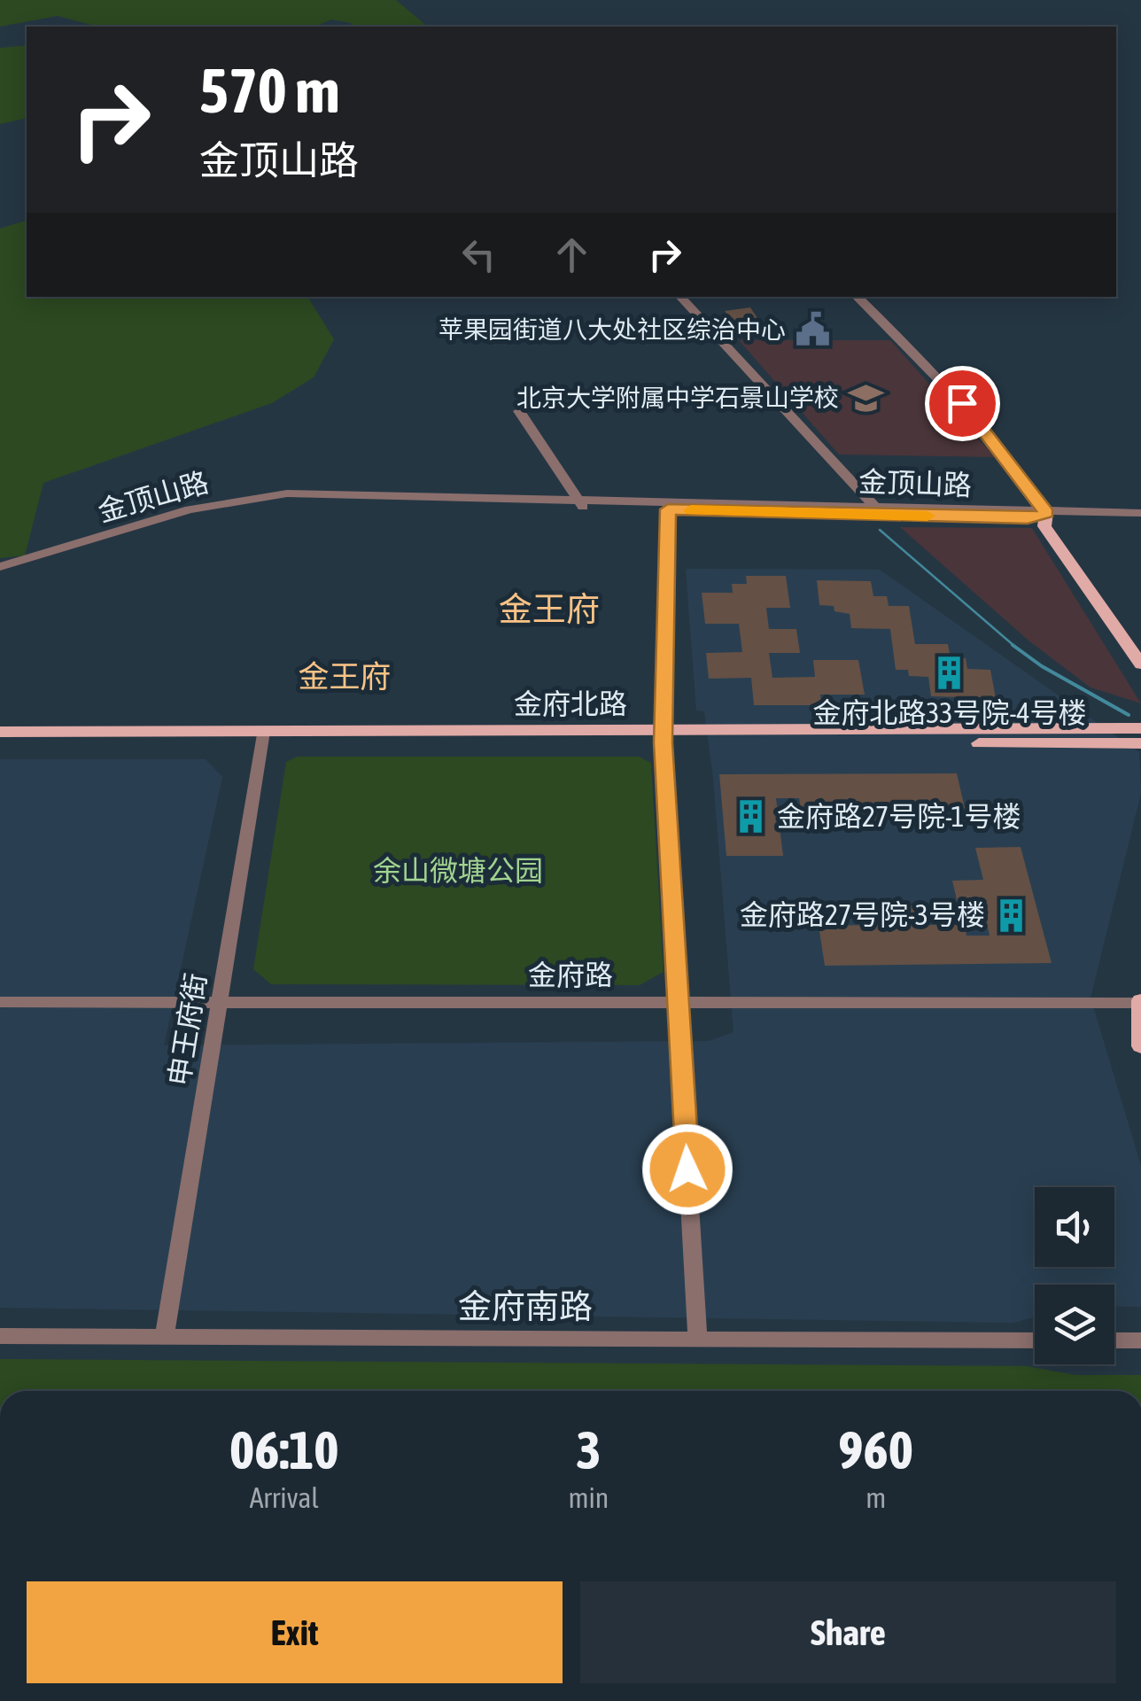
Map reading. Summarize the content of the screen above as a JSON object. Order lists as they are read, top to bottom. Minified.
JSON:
{"streets":{"main road":["金府北路"],"street":["金顶山路","金府路","申王府街","金府南路"]},"crossings":[["金府北路","申王府街"],["金府路","申王府街"],["申王府街","金府南路"]],"districts":["金王府","金王府"],"parks":["余山微塘公园"],"places":{"public building":["苹果园街道八大处社区综治中心"],"school or university":["北京大学附属中学石景山学校"],"building":["金府北路33号院-4号楼","金府路27号院-1号楼","金府路27号院-3号楼"]},"page":{"turn":["570 m","金顶山路"],"eta":["06:10","Arrival","3","min","960","m"],"buttons":["Exit","Share"]}}
